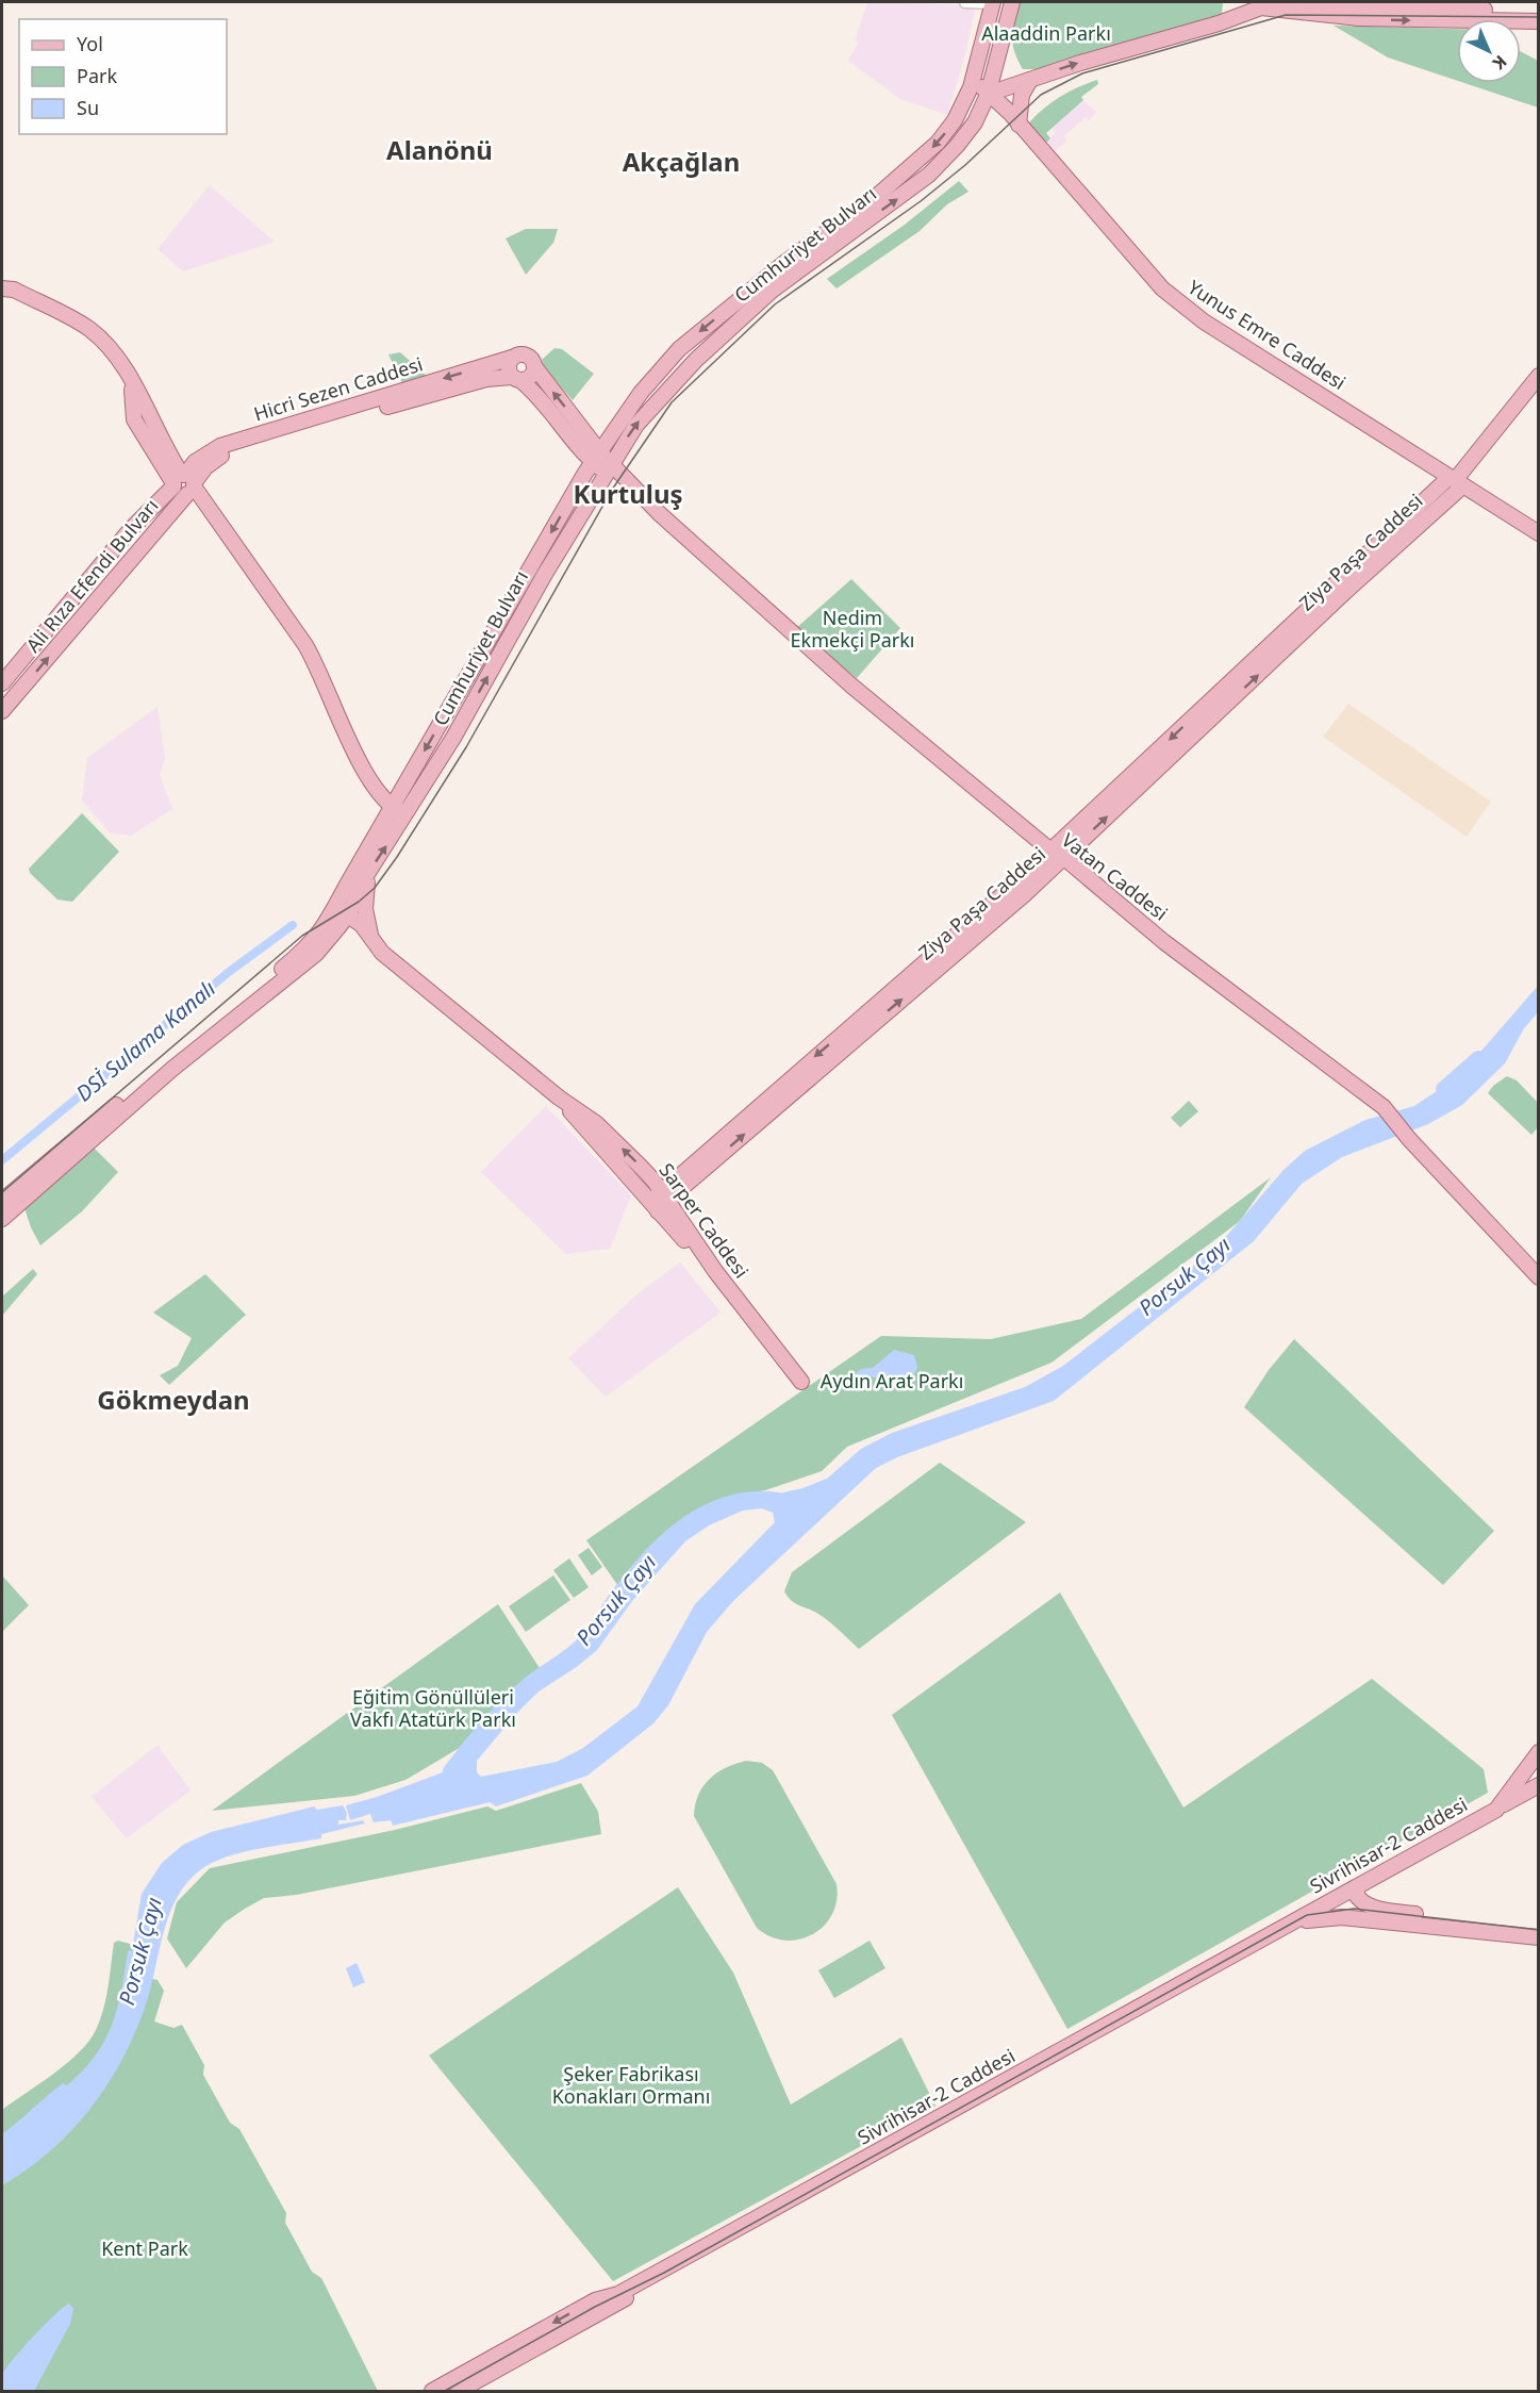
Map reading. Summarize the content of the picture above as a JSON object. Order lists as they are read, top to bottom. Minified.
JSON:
{"streets":{"main road":["Cumhuriyet Bulvarı","Yunus Emre Caddesi","Hicri Sezen Caddesi","Ziya Paşa Caddesi","Ali Rıza Efendi Bulvarı","Vatan Caddesi","Sarper Caddesi","Sivrihisar-2 Caddesi"]},"crossings":[["Cumhuriyet Bulvarı","Yunus Emre Caddesi"],["Cumhuriyet Bulvarı","Vatan Caddesi"],["Cumhuriyet Bulvarı","Sarper Caddesi"],["Yunus Emre Caddesi","Ziya Paşa Caddesi"],["Hicri Sezen Caddesi","Ali Rıza Efendi Bulvarı"],["Ziya Paşa Caddesi","Vatan Caddesi"],["Ziya Paşa Caddesi","Sarper Caddesi"]],"districts":["Alanönü","Akçağlan","Kurtuluş","Gökmeydan"],"water":["DSİ Sulama Kanalı","Porsuk Çayı"],"parks":["Alaaddin Parkı","Nedim Ekmekçi Parkı","Aydın Arat Parkı","Eğitim Gönüllüleri Vakfı Atatürk Parkı","Şeker Fabrikası Konakları Ormanı","Kent Park"],"legend":["Yol","Park","Su"],"north":"bottom right"}
